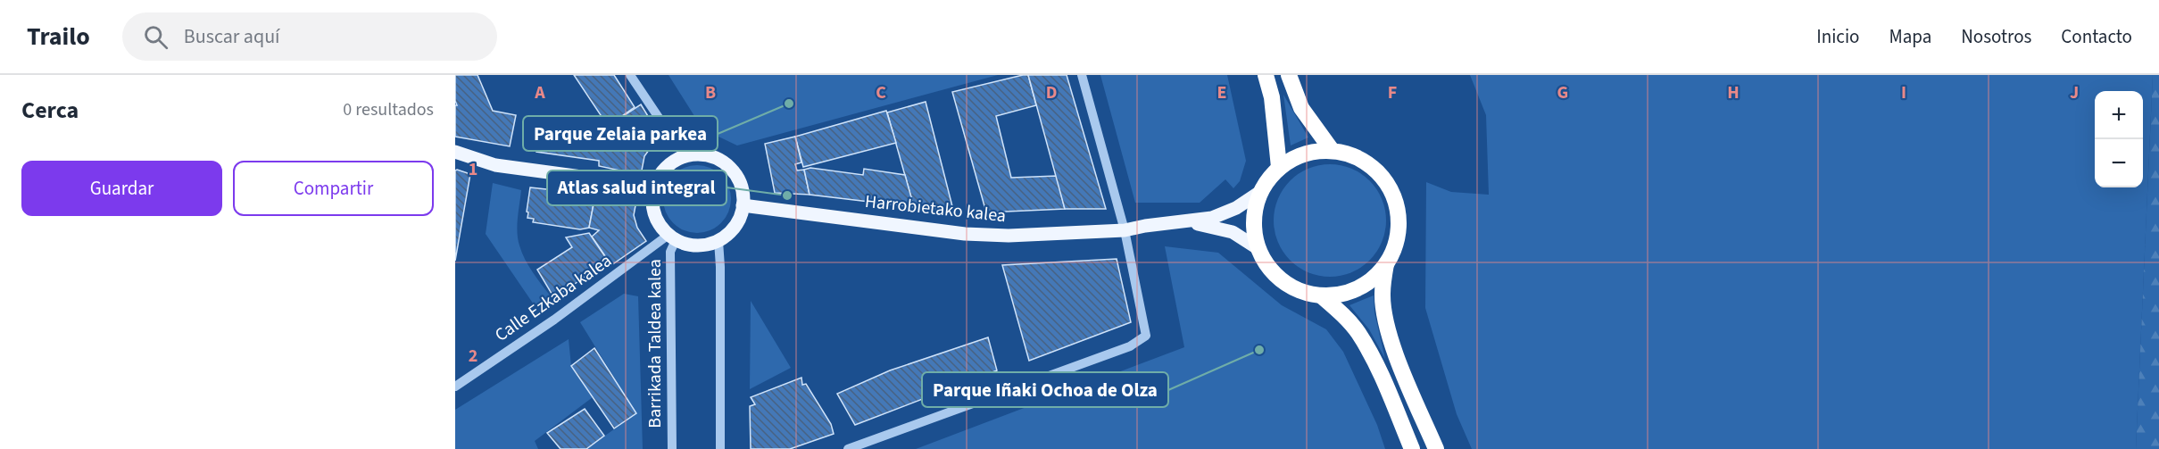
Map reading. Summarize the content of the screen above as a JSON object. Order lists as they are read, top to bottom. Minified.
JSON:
{"streets":{"main road":["Harrobietako kalea"],"street":["Calle Ezkaba kalea","Barrikada Taldea kalea"]},"crossings":[["Harrobietako kalea","Calle Ezkaba kalea"],["Harrobietako kalea","Barrikada Taldea kalea"],["Calle Ezkaba kalea","Barrikada Taldea kalea"]],"places":["Parque Zelaia parkea","Atlas salud integral","Parque Iñaki Ochoa de Olza"],"page":{"header":"Trailo","search":"Buscar aquí","nav":["Inicio","Mapa","Nosotros","Contacto"],"heading":["Cerca","0 resultados"],"map_buttons":["+","−"],"buttons":["Guardar","Compartir"]},"grid":{"columns":["A","B","C","D","E","F","G","H","I","J"],"rows":["1","2"]}}
